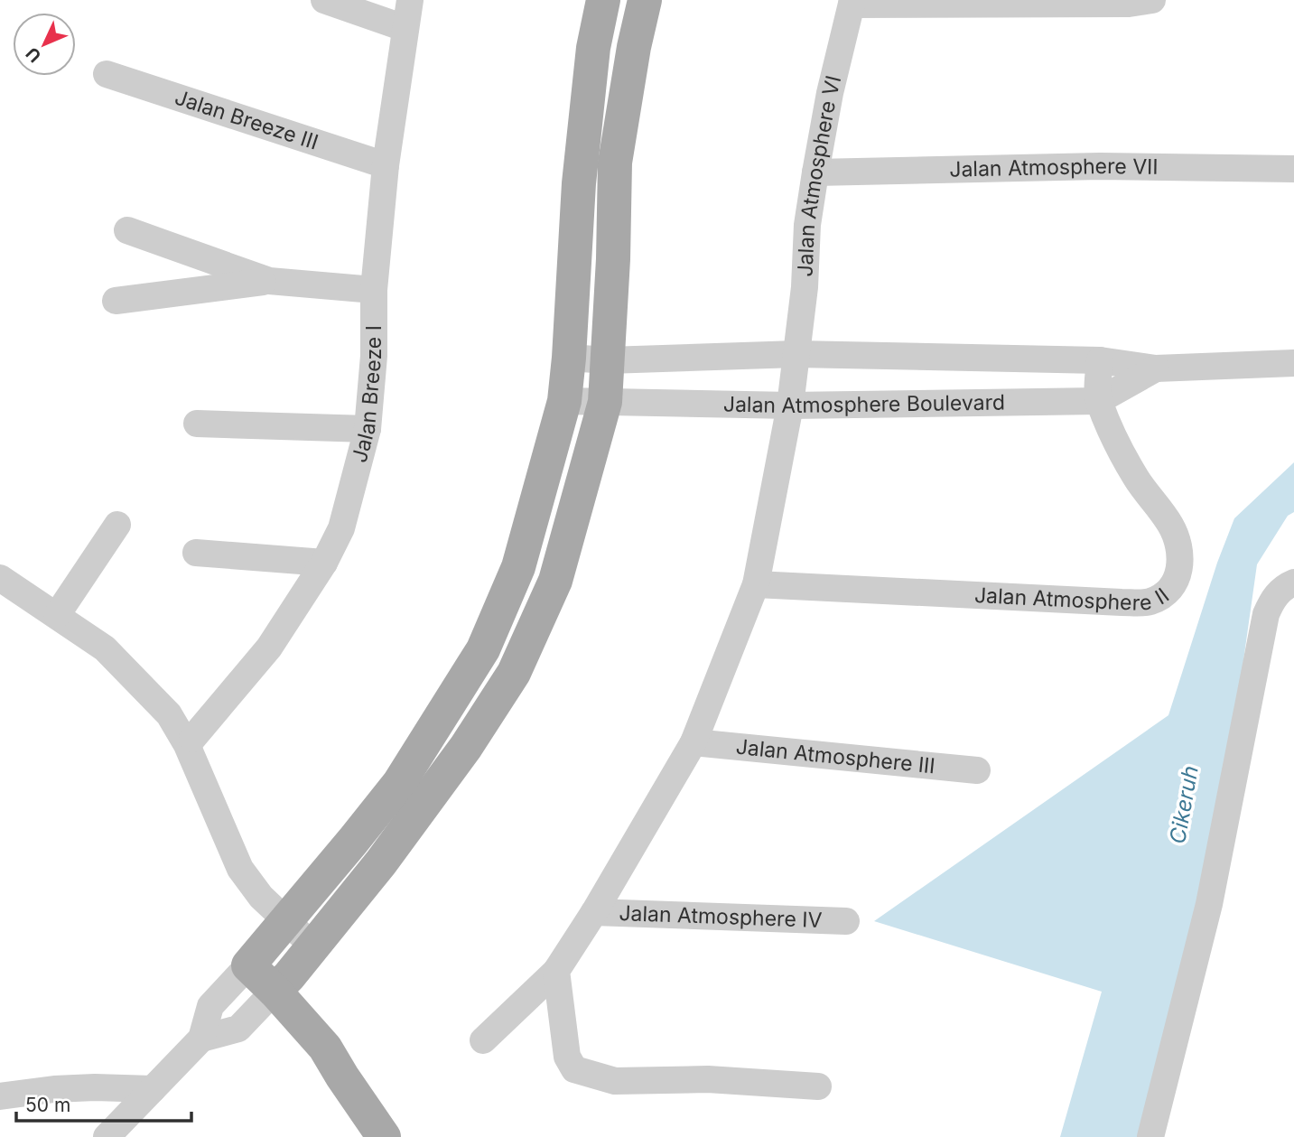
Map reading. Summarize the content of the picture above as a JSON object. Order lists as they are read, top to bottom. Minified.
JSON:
{"streets":{"street":["Jalan Breeze III","Jalan Atmosphere VII","Jalan Atmosphere VI","Jalan Breeze I","Jalan Atmosphere Boulevard","Jalan Atmosphere II","Jalan Atmosphere III","Jalan Atmosphere IV"]},"crossings":[["Jalan Breeze III","Jalan Breeze I"],["Jalan Atmosphere VII","Jalan Atmosphere VI"],["Jalan Atmosphere VI","Jalan Atmosphere Boulevard"],["Jalan Atmosphere VI","Jalan Atmosphere II"],["Jalan Atmosphere VI","Jalan Atmosphere III"],["Jalan Atmosphere VI","Jalan Atmosphere IV"],["Jalan Atmosphere Boulevard","Jalan Atmosphere II"]],"water":["Cikeruh"],"scale_bar":"50 m","north":"bottom left"}
